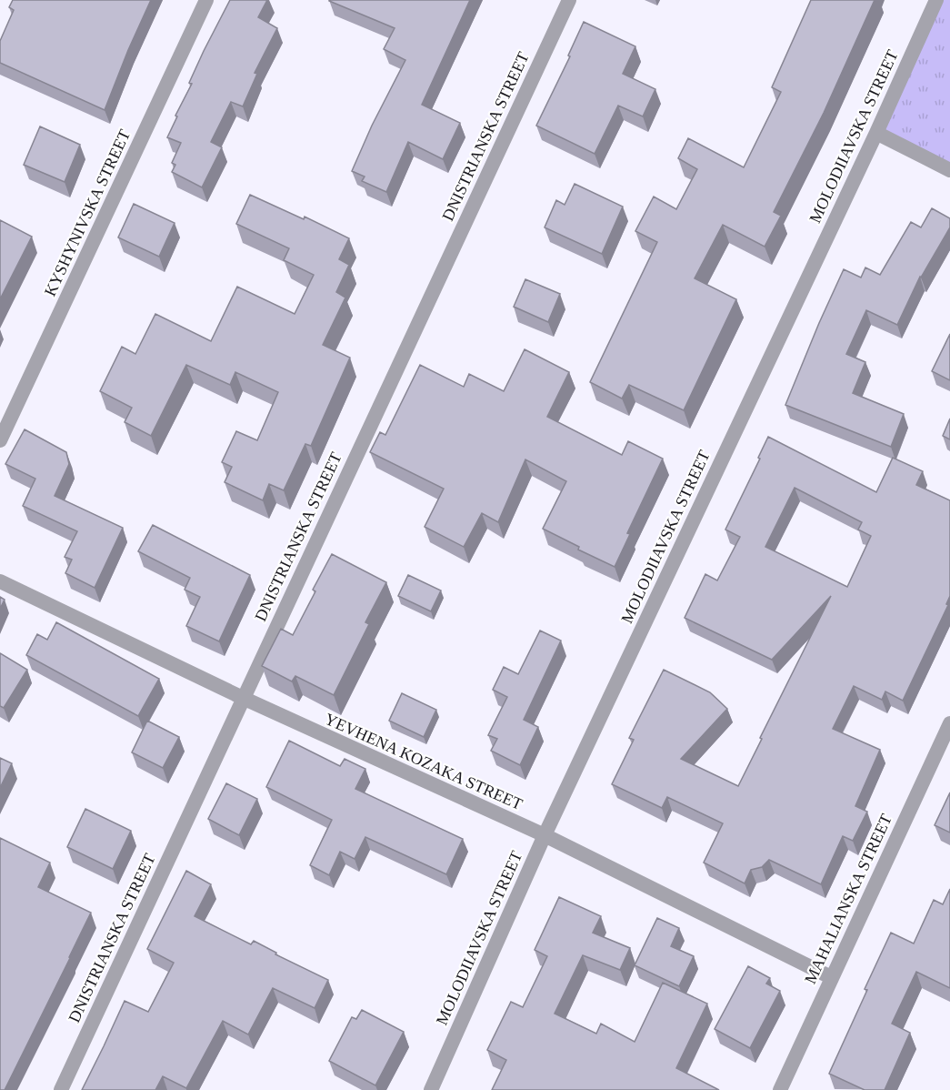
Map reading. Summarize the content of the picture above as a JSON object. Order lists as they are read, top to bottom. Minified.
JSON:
{"streets":{"street":["DNISTRIANSKA STREET","MOLODIIAVSKA STREET","KYSHYNIVSKA STREET","YEVHENA KOZAKA STREET","MAHALIANSKA STREET"]},"crossings":[["DNISTRIANSKA STREET","YEVHENA KOZAKA STREET"],["MOLODIIAVSKA STREET","YEVHENA KOZAKA STREET"],["YEVHENA KOZAKA STREET","MAHALIANSKA STREET"]]}
